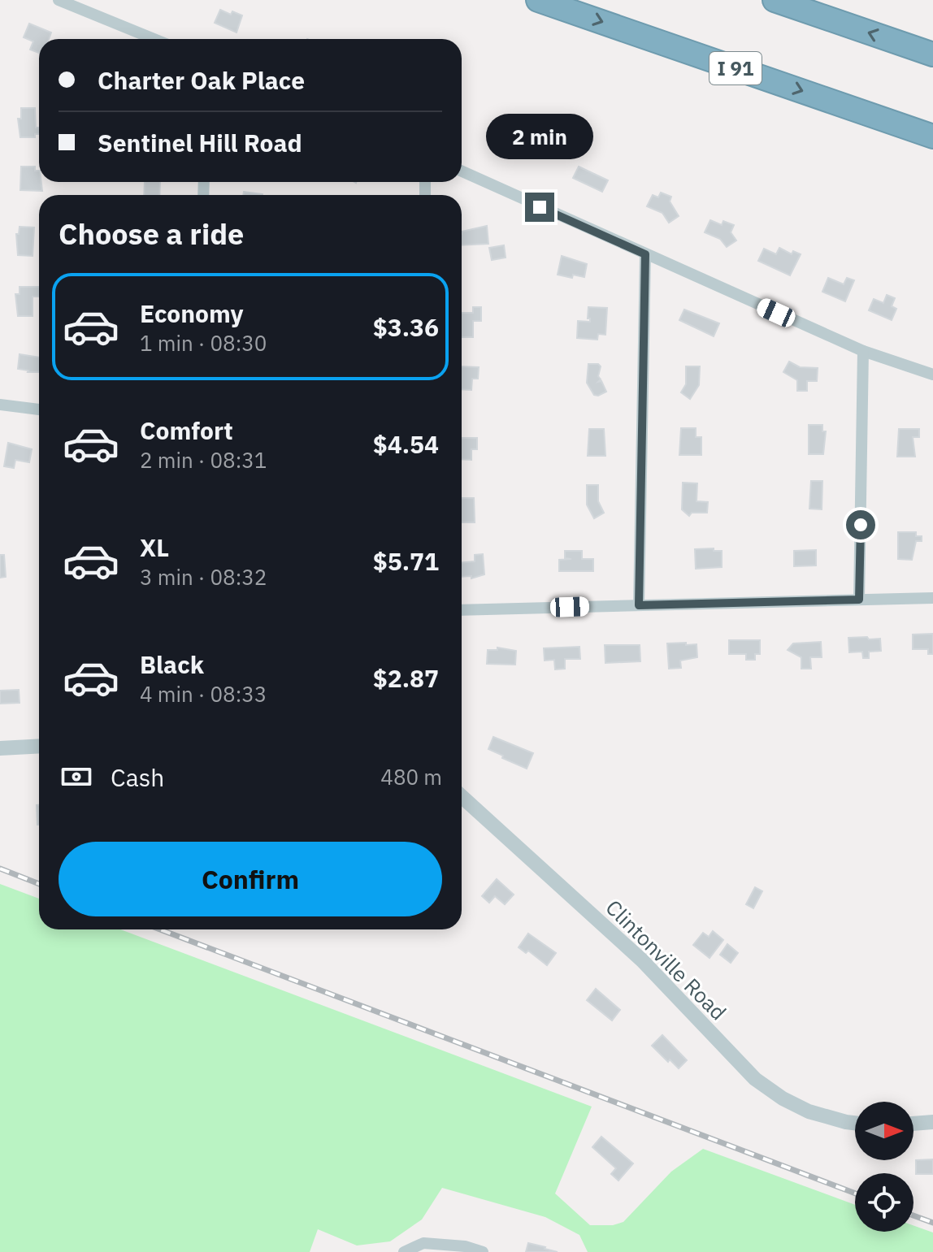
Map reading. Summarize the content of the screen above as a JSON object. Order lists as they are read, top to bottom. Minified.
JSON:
{"streets":{"highway":["I 91"],"street":["Clintonville Road"]},"north":"right","page":{"banner":["Charter Oak Place","Sentinel Hill Road"],"bubble":"2 min","heading":"Choose a ride","list":[{"name":"Economy","note":"1 min · 08:30","value":"$3.36"},{"name":"Comfort","note":"2 min · 08:31","value":"$4.54"},{"name":"XL","note":"3 min · 08:32","value":"$5.71"},{"name":"Black","note":"4 min · 08:33","value":"$2.87"}],"pay":["Cash","480 m"],"buttons":"Confirm"}}
